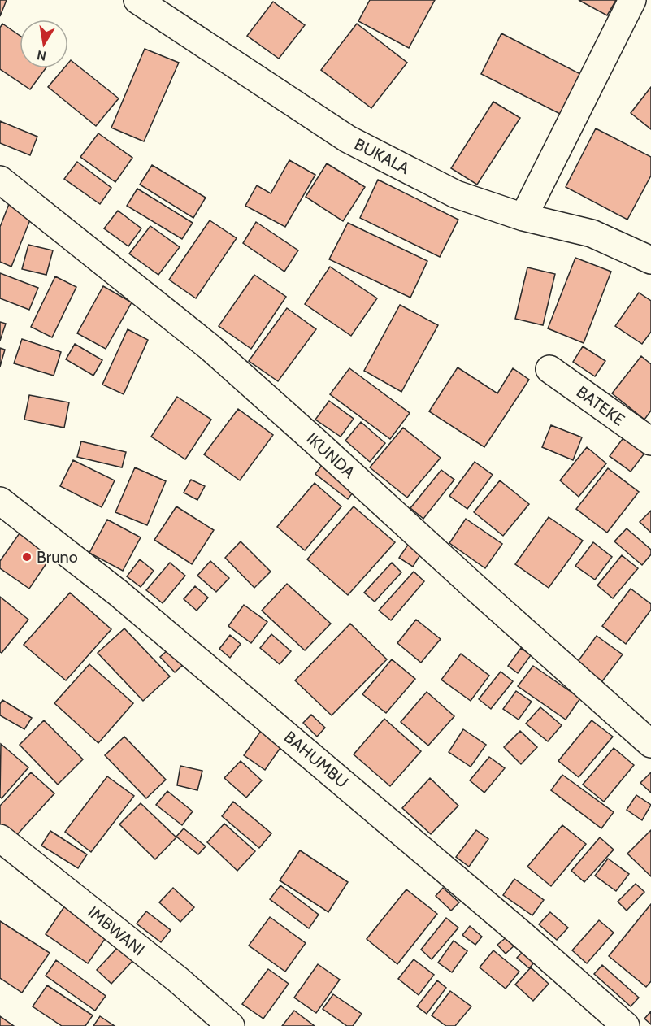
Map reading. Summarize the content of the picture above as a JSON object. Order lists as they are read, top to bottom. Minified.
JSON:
{"streets":{"street":["BUKALA","BATEKE","IKUNDA","BAHUMBU","IMBWANI"]},"places":["Bruno"],"north":"bottom"}
